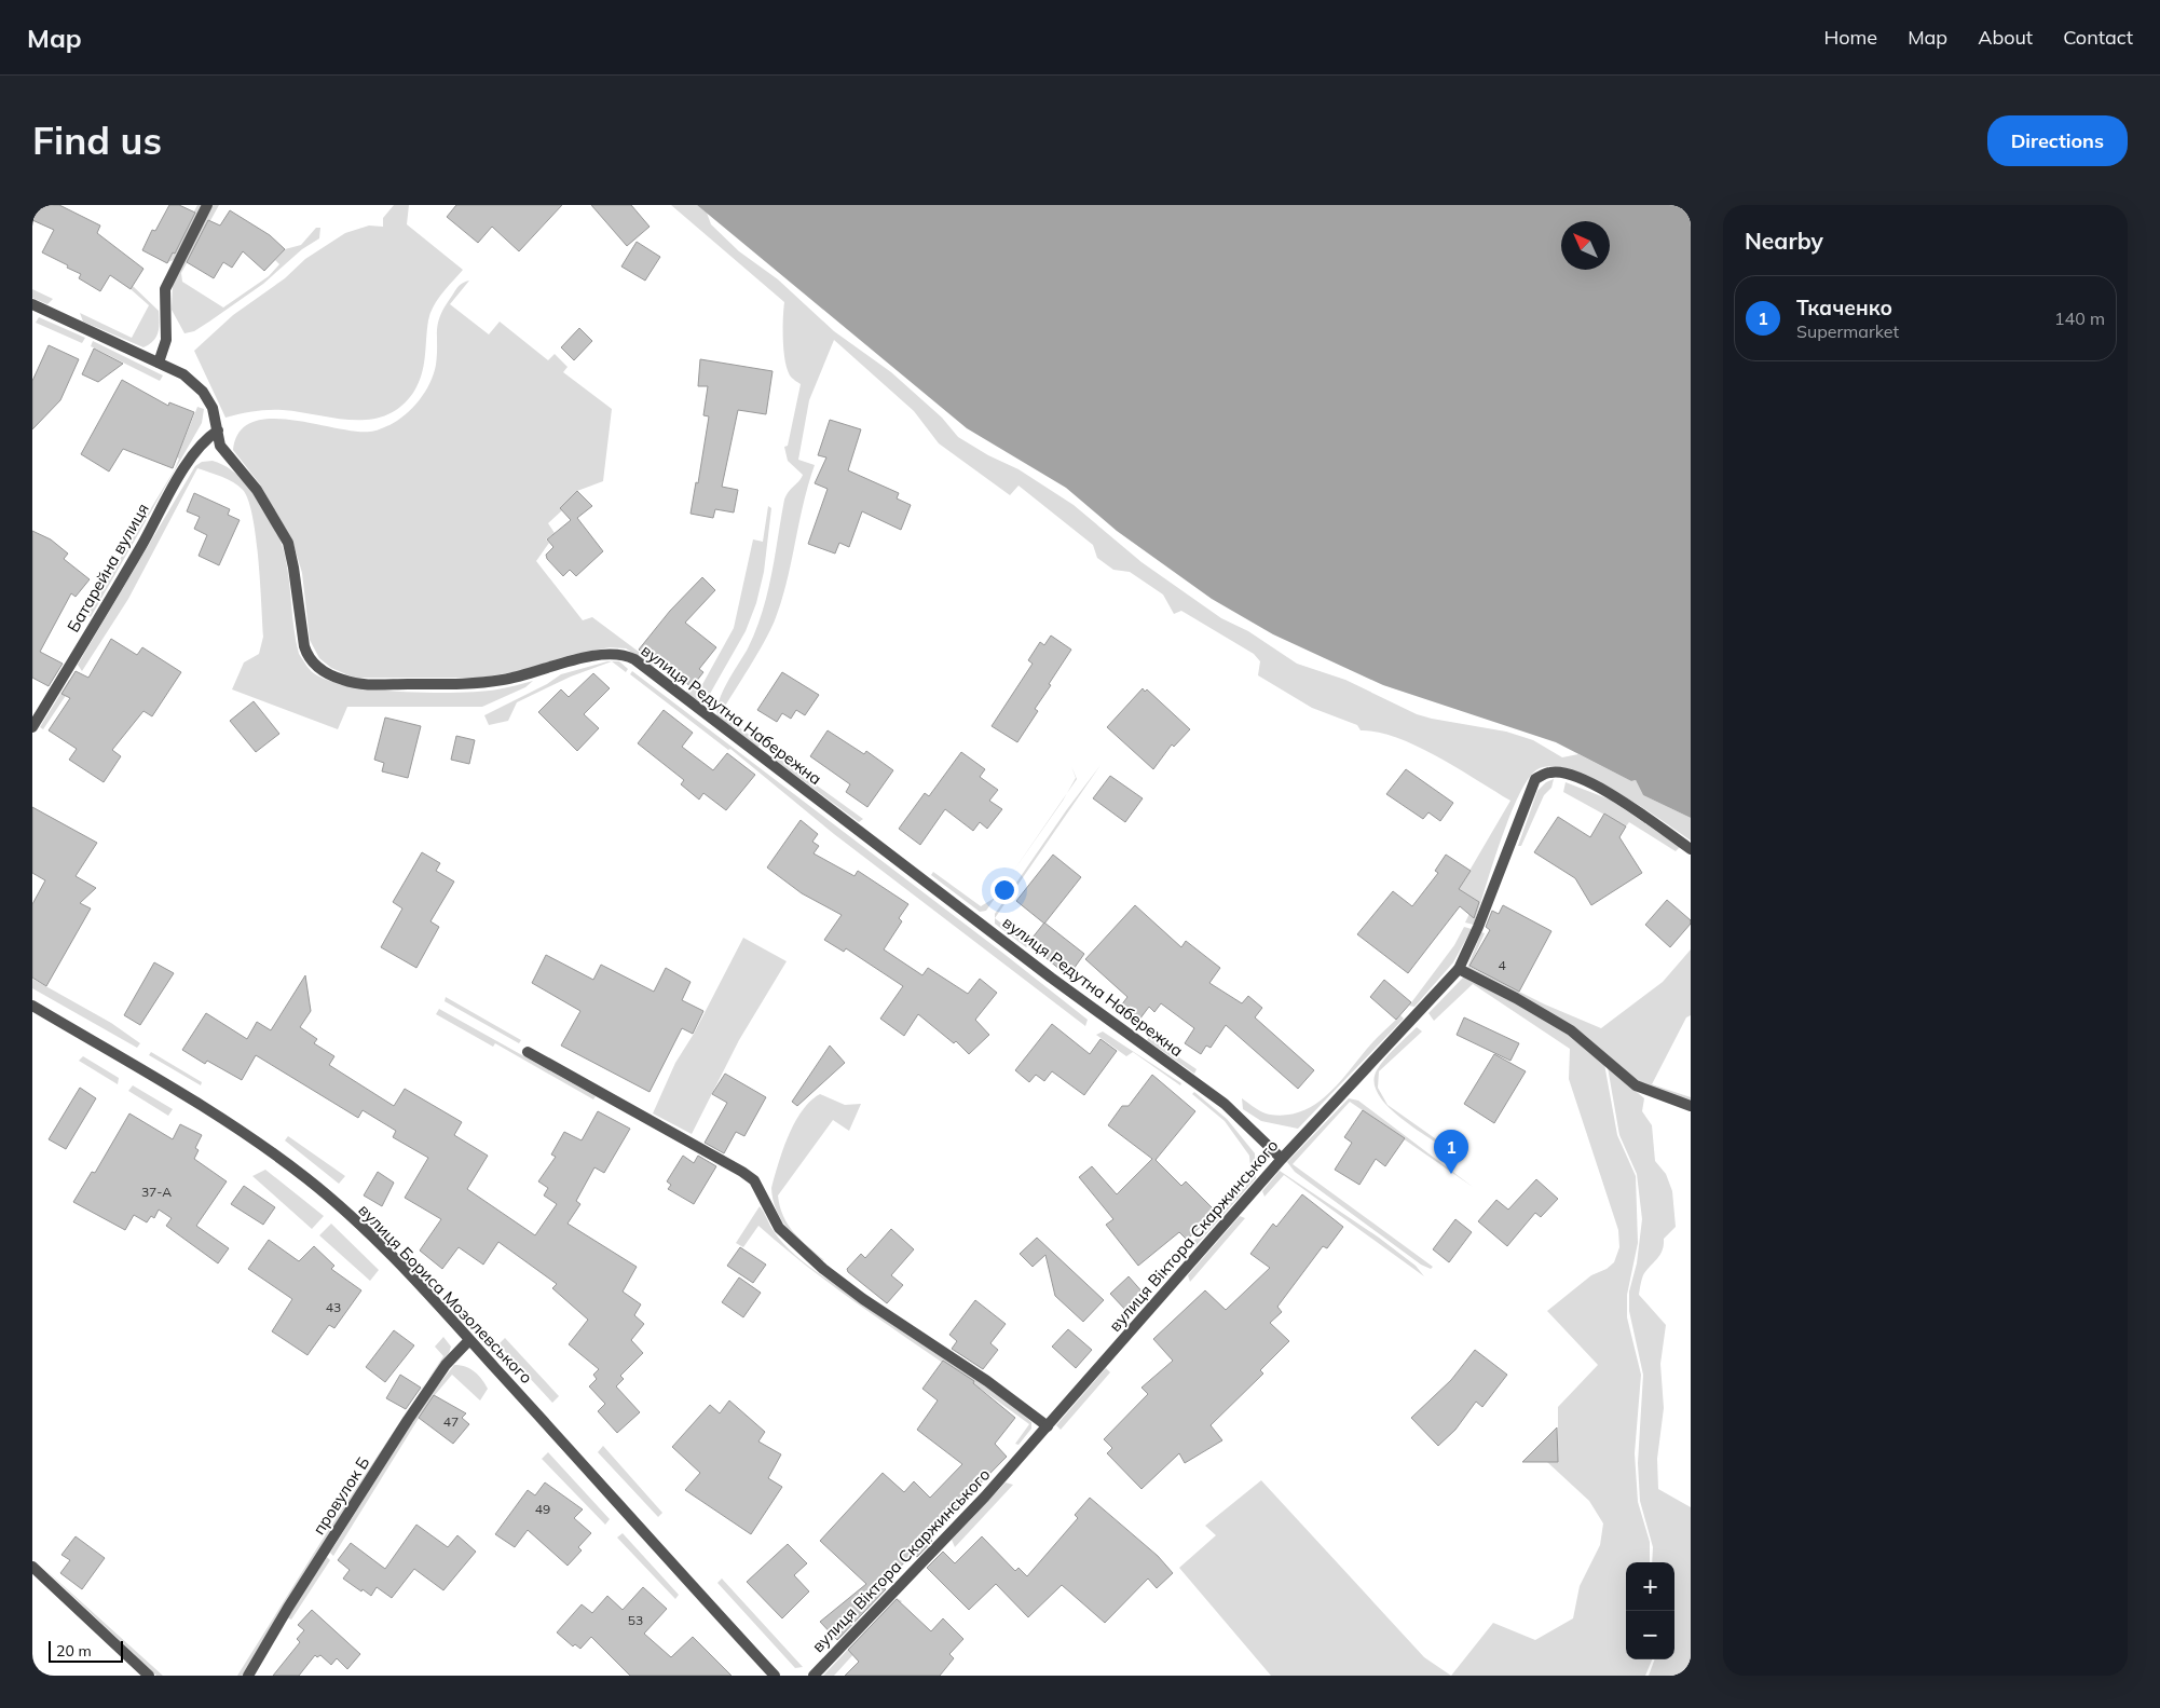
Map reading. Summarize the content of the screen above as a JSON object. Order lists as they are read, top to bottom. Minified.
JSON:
{"streets":{"street":["Батарейна вулиця","вулиця Редутна Набережна","вулиця Віктора Скаржинського","вулиця Бориса Мозолевського","провулок Б"]},"crossings":[["Батарейна вулиця","вулиця Редутна Набережна"],["вулиця Редутна Набережна","вулиця Віктора Скаржинського"],["вулиця Бориса Мозолевського","провулок Б"]],"house_numbers":["4","37-А","43","47","49","53"],"scale_bar":"20 m","north":"top left","page":{"header":"Map","nav":["Home","Map","About","Contact"],"buttons":"Directions","title":"Find us","heading":"Nearby","list":[{"mark":"1","name":"Ткаченко","note":"Supermarket","value":"140 m"}],"pins":"1","map_buttons":["+","−"],"scale":"20 m"}}
